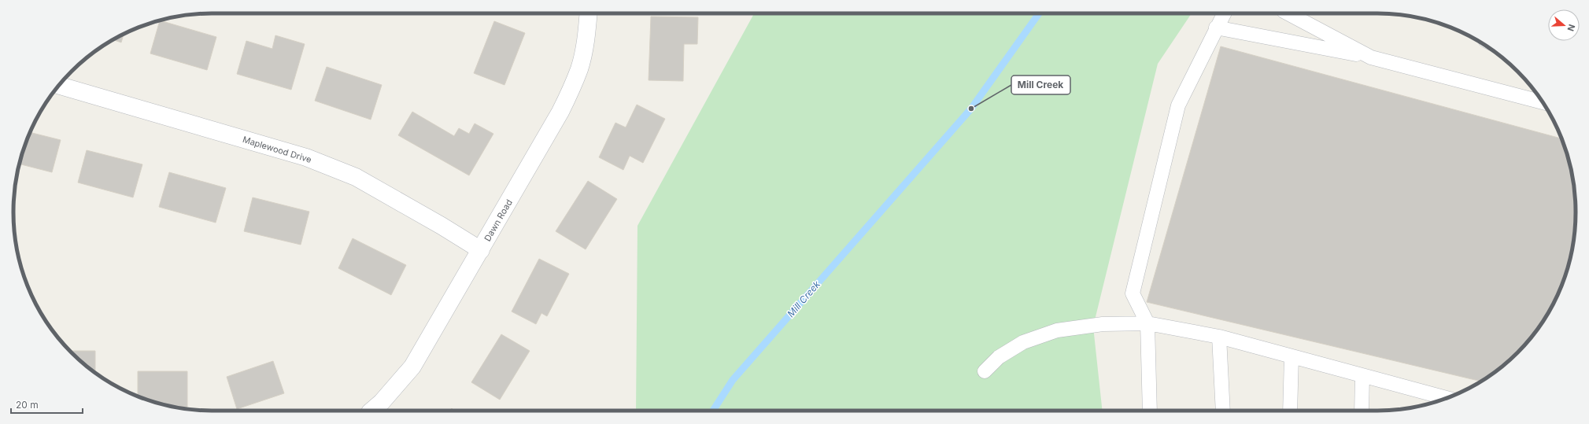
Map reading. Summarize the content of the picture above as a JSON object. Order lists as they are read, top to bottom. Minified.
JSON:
{"streets":{"street":["Maplewood Drive","Dawn Road"]},"crossings":[["Maplewood Drive","Dawn Road"]],"water":["Mill Creek"],"places":["Mill Creek"],"scale_bar":"20 m","north":"right"}
